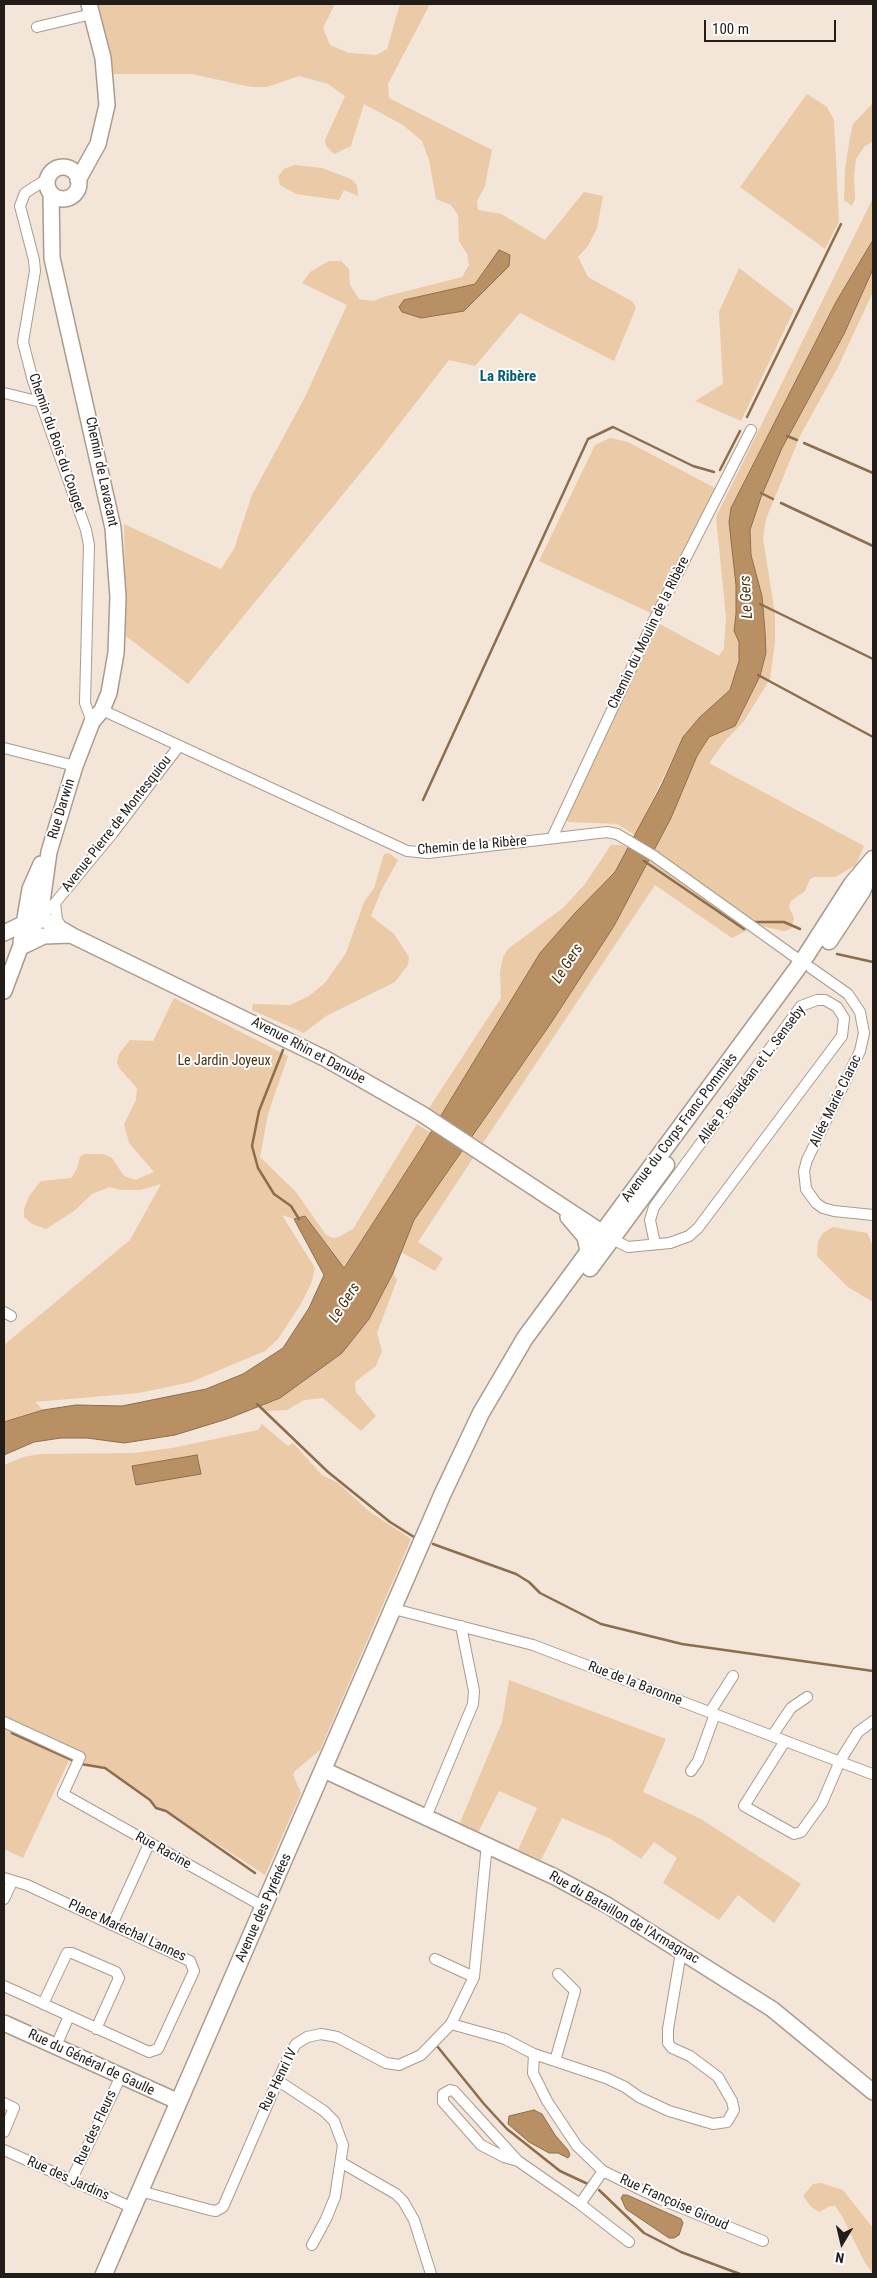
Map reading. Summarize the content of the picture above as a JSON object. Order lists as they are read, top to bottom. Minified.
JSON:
{"streets":{"main road":["Avenue du Corps Franc Pommiès","Avenue des Pyrénées"],"street":["Chemin du Bois du Couget","Chemin de Lavacant","Chemin du Moulin de la Ribère","Rue Darwin","Avenue Pierre de Montesquiou","Chemin de la Ribère","Avenue Rhin et Danube","Allée P. Baudéan et L. Senseby","Allée Marie Clarac","Rue de la Baronne","Rue Racine","Rue du Bataillon de l'Armagnac","Place Maréchal Lannes","Rue du Général de Gaulle","Rue Henri IV","Rue des Fleurs","Rue des Jardins","Rue Françoise Giroud"]},"crossings":[["Chemin du Bois du Couget","Chemin de Lavacant"],["Chemin du Bois du Couget","Rue Darwin"],["Chemin de Lavacant","Rue Darwin"],["Chemin de Lavacant","Chemin de la Ribère"],["Chemin du Moulin de la Ribère","Chemin de la Ribère"],["Rue Darwin","Avenue Pierre de Montesquiou"],["Rue Darwin","Avenue Rhin et Danube"],["Avenue Pierre de Montesquiou","Chemin de la Ribère"],["Avenue Pierre de Montesquiou","Avenue Rhin et Danube"],["Chemin de la Ribère","Allée Marie Clarac"],["Chemin de la Ribère","Avenue du Corps Franc Pommiès"],["Avenue Rhin et Danube","Avenue du Corps Franc Pommiès"],["Allée Marie Clarac","Avenue du Corps Franc Pommiès"],["Avenue du Corps Franc Pommiès","Avenue des Pyrénées"],["Rue de la Baronne","Avenue des Pyrénées"],["Rue Racine","Avenue des Pyrénées"],["Avenue des Pyrénées","Rue du Bataillon de l'Armagnac"],["Avenue des Pyrénées","Rue du Général de Gaulle"],["Avenue des Pyrénées","Rue Henri IV"],["Avenue des Pyrénées","Rue des Jardins"],["Rue du Bataillon de l'Armagnac","Rue Henri IV"],["Rue du Général de Gaulle","Rue des Fleurs"],["Rue des Fleurs","Rue des Jardins"]],"districts":["La Ribère"],"water":["Le Gers"],"parks":["Le Jardin Joyeux"],"scale_bar":"100 m","north":"bottom"}
